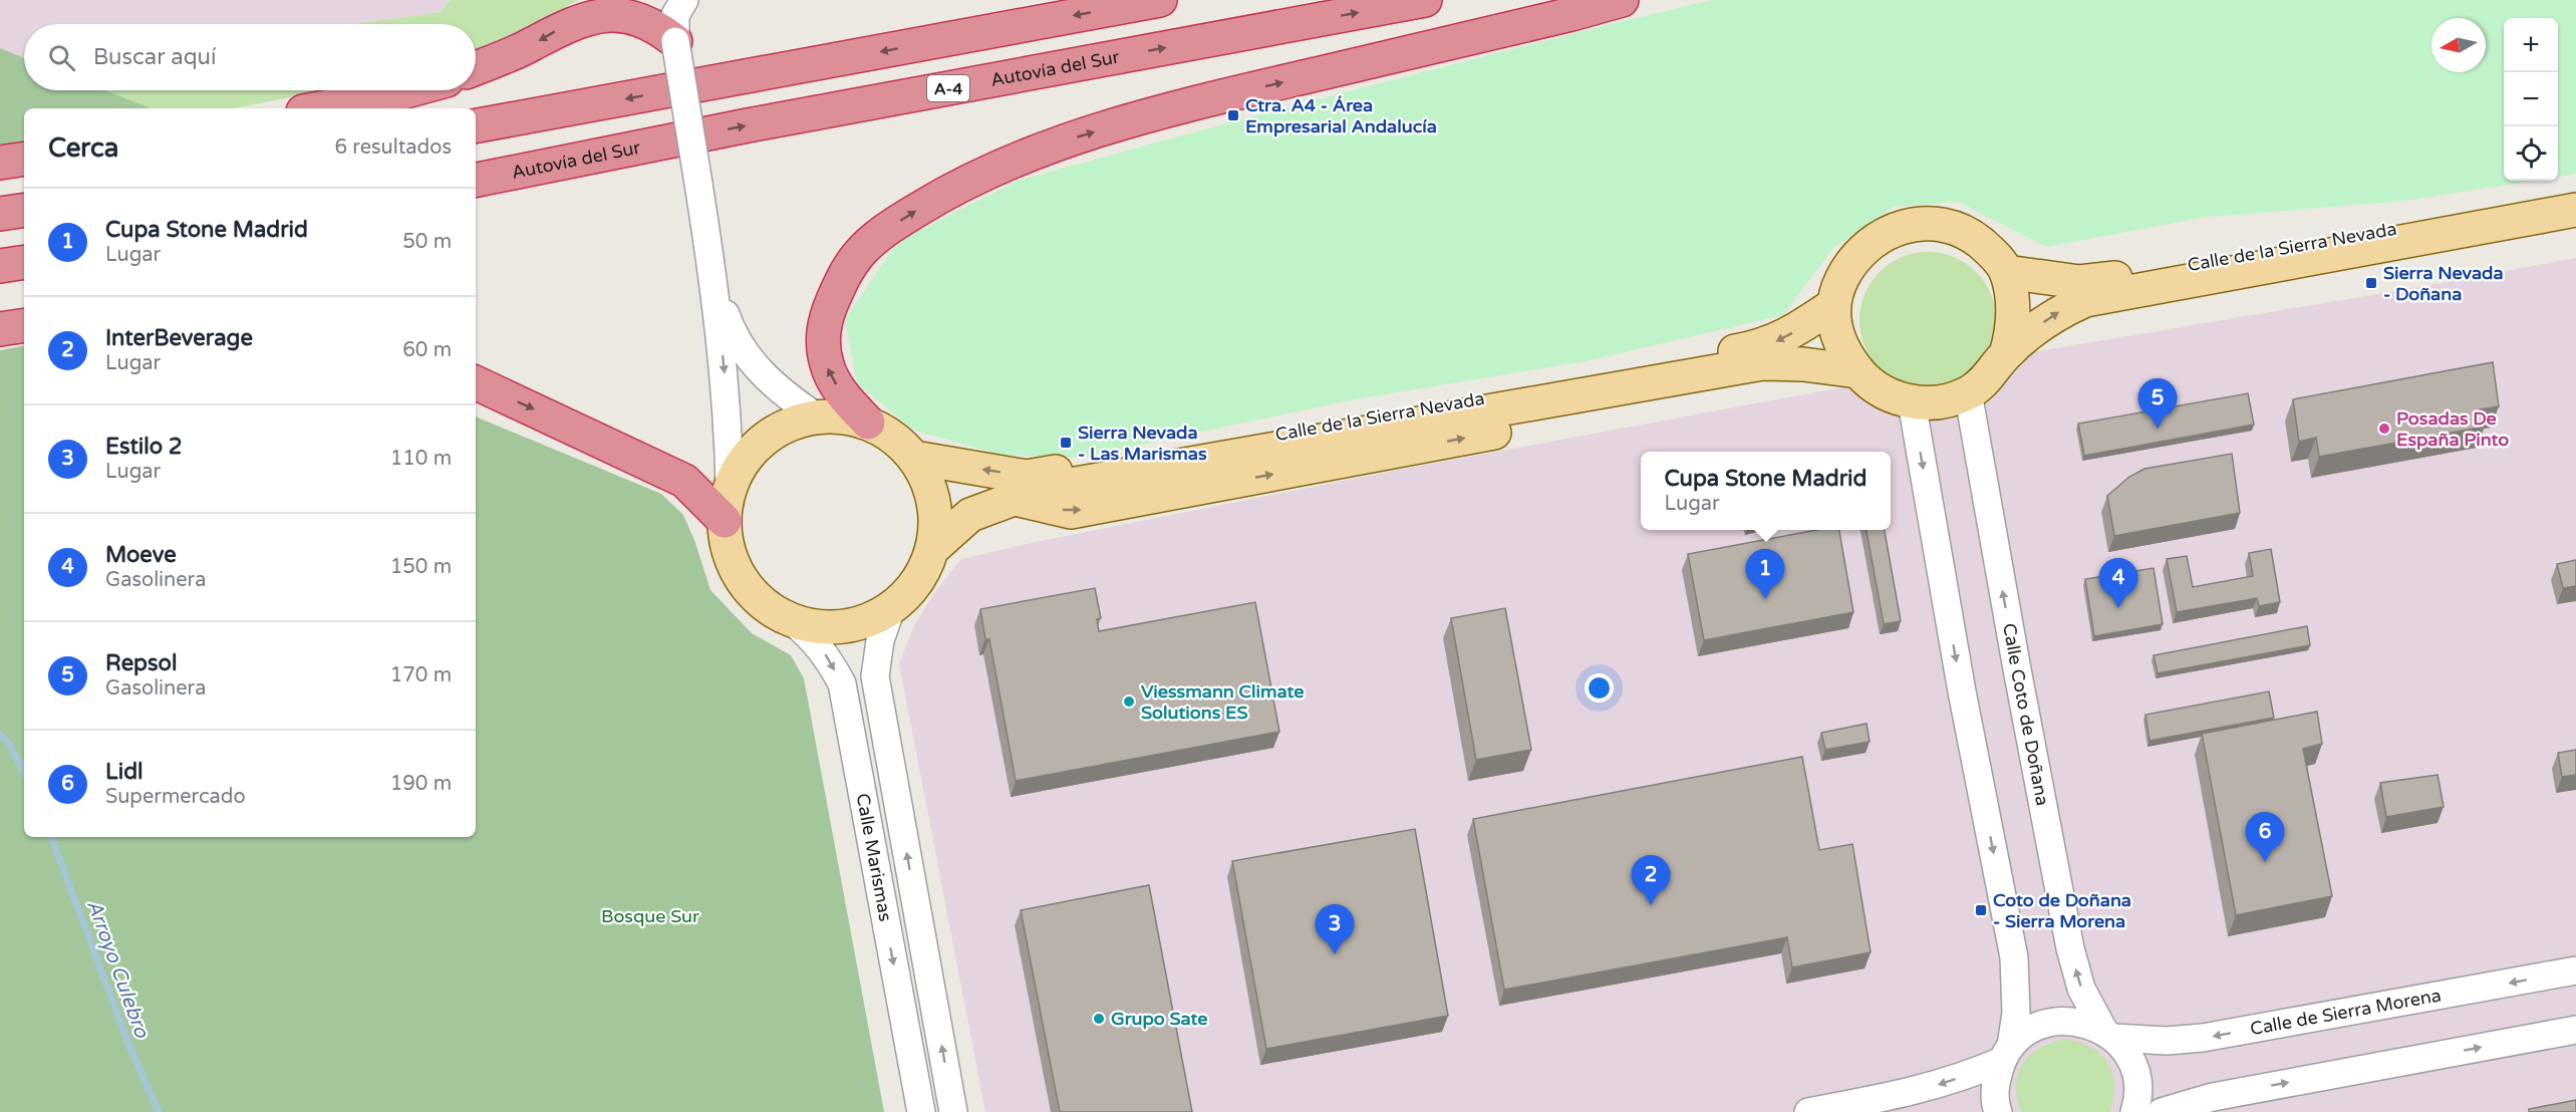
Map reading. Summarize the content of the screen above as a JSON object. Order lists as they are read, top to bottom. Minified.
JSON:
{"streets":{"highway":["Autovía del Sur","A-4"],"main road":["Calle de la Sierra Nevada"],"street":["Calle Coto de Doñana","Calle Marismas","Calle de Sierra Morena"]},"crossings":[["Calle de la Sierra Nevada","Calle Coto de Doñana"],["Calle de la Sierra Nevada","Calle Marismas"],["Calle Coto de Doñana","Calle de Sierra Morena"]],"water":["Arroyo Culebro"],"parks":["Bosque Sur"],"places":{"transit":["Ctra. A4 - Área Empresarial Andalucía","Sierra Nevada - Doñana","Sierra Nevada - Las Marismas","Coto de Doñana - Sierra Morena"],"other":["Posadas De España Pinto","Viessmann Climate Solutions ES","Grupo Sate"]},"north":"left","page":{"map_buttons":["+","−"],"search":"Buscar aquí","heading":["Cerca","6 resultados"],"list":[{"mark":"1","name":"Cupa Stone Madrid","note":"Lugar","value":"50 m"},{"mark":"2","name":"InterBeverage","note":"Lugar","value":"60 m"},{"mark":"3","name":"Estilo 2","note":"Lugar","value":"110 m"},{"mark":"4","name":"Moeve","note":"Gasolinera","value":"150 m"},{"mark":"5","name":"Repsol","note":"Gasolinera","value":"170 m"},{"mark":"6","name":"Lidl","note":"Supermercado","value":"190 m"}],"pins":["5","1","4","6","2","3"],"popup":["Cupa Stone Madrid","Lugar"]}}
